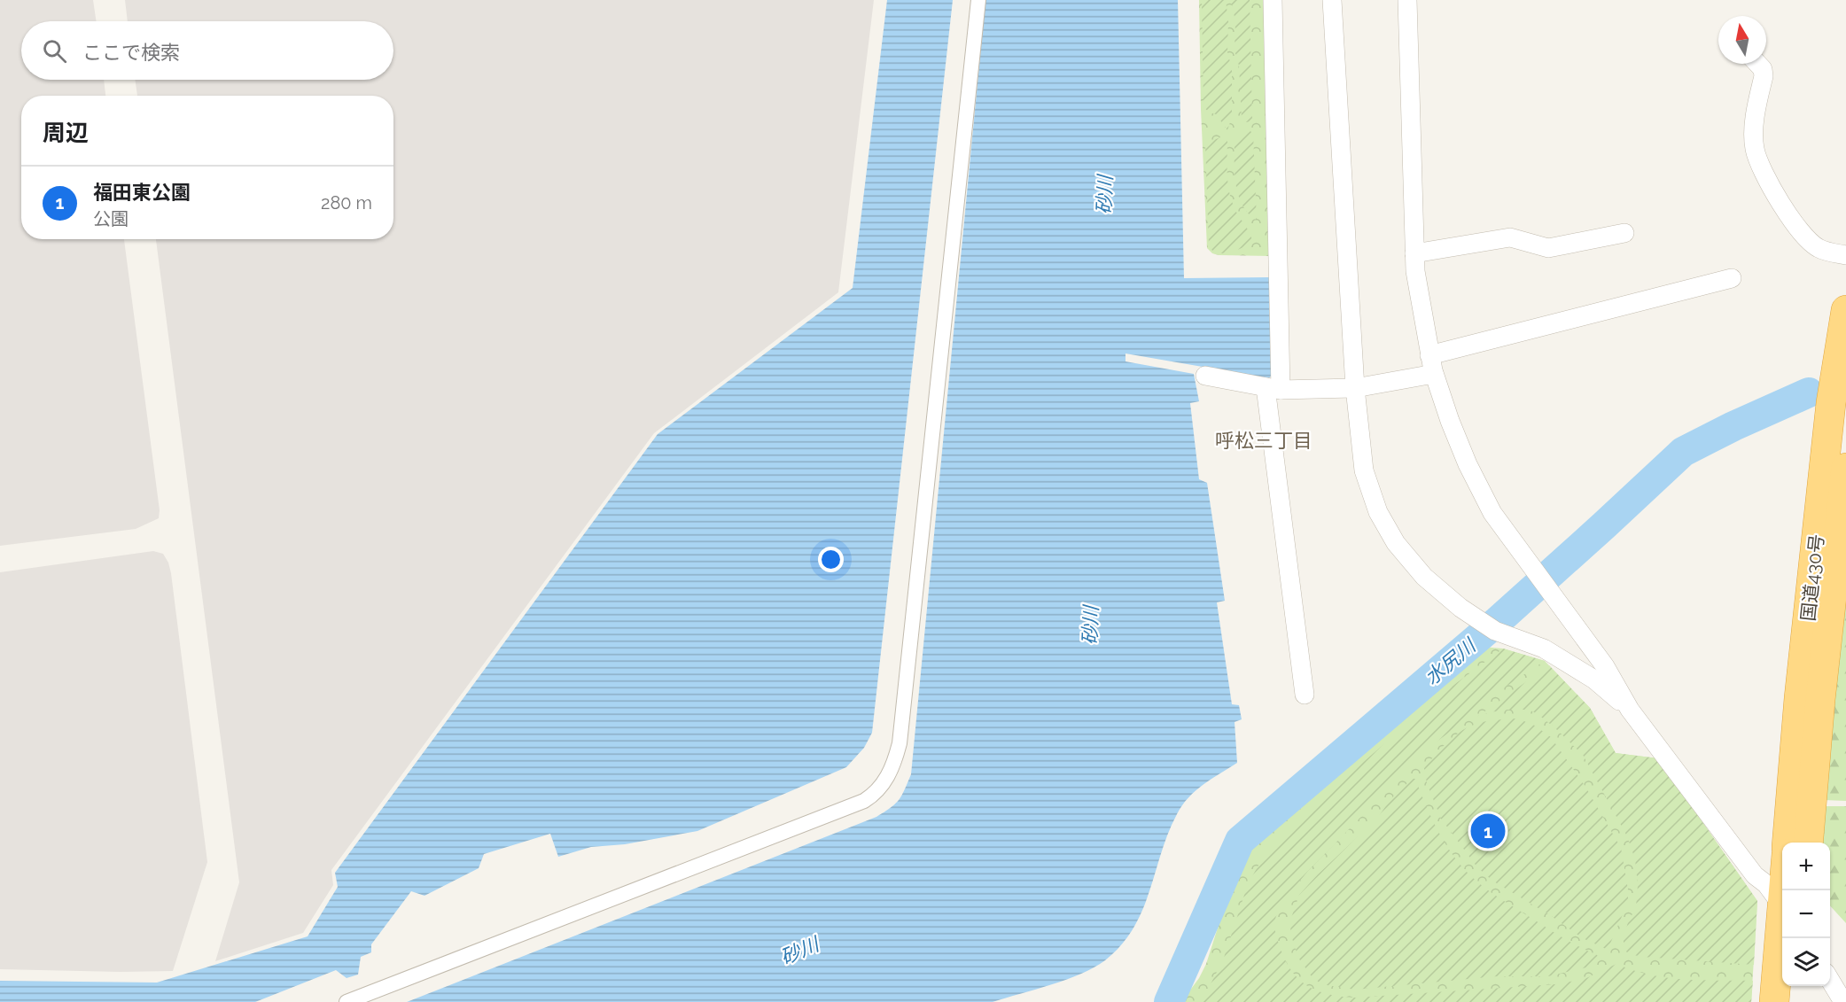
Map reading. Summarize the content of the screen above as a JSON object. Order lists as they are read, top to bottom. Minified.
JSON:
{"streets":{"highway":["国道430号"]},"districts":["呼松三丁目"],"water":["砂川","水尻川"],"north":"top","page":{"search":"ここで検索","heading":"周辺","list":[{"mark":"1","name":"福田東公園","note":"公園","value":"280 m"}],"pins":"1","map_buttons":["+","−"]}}
